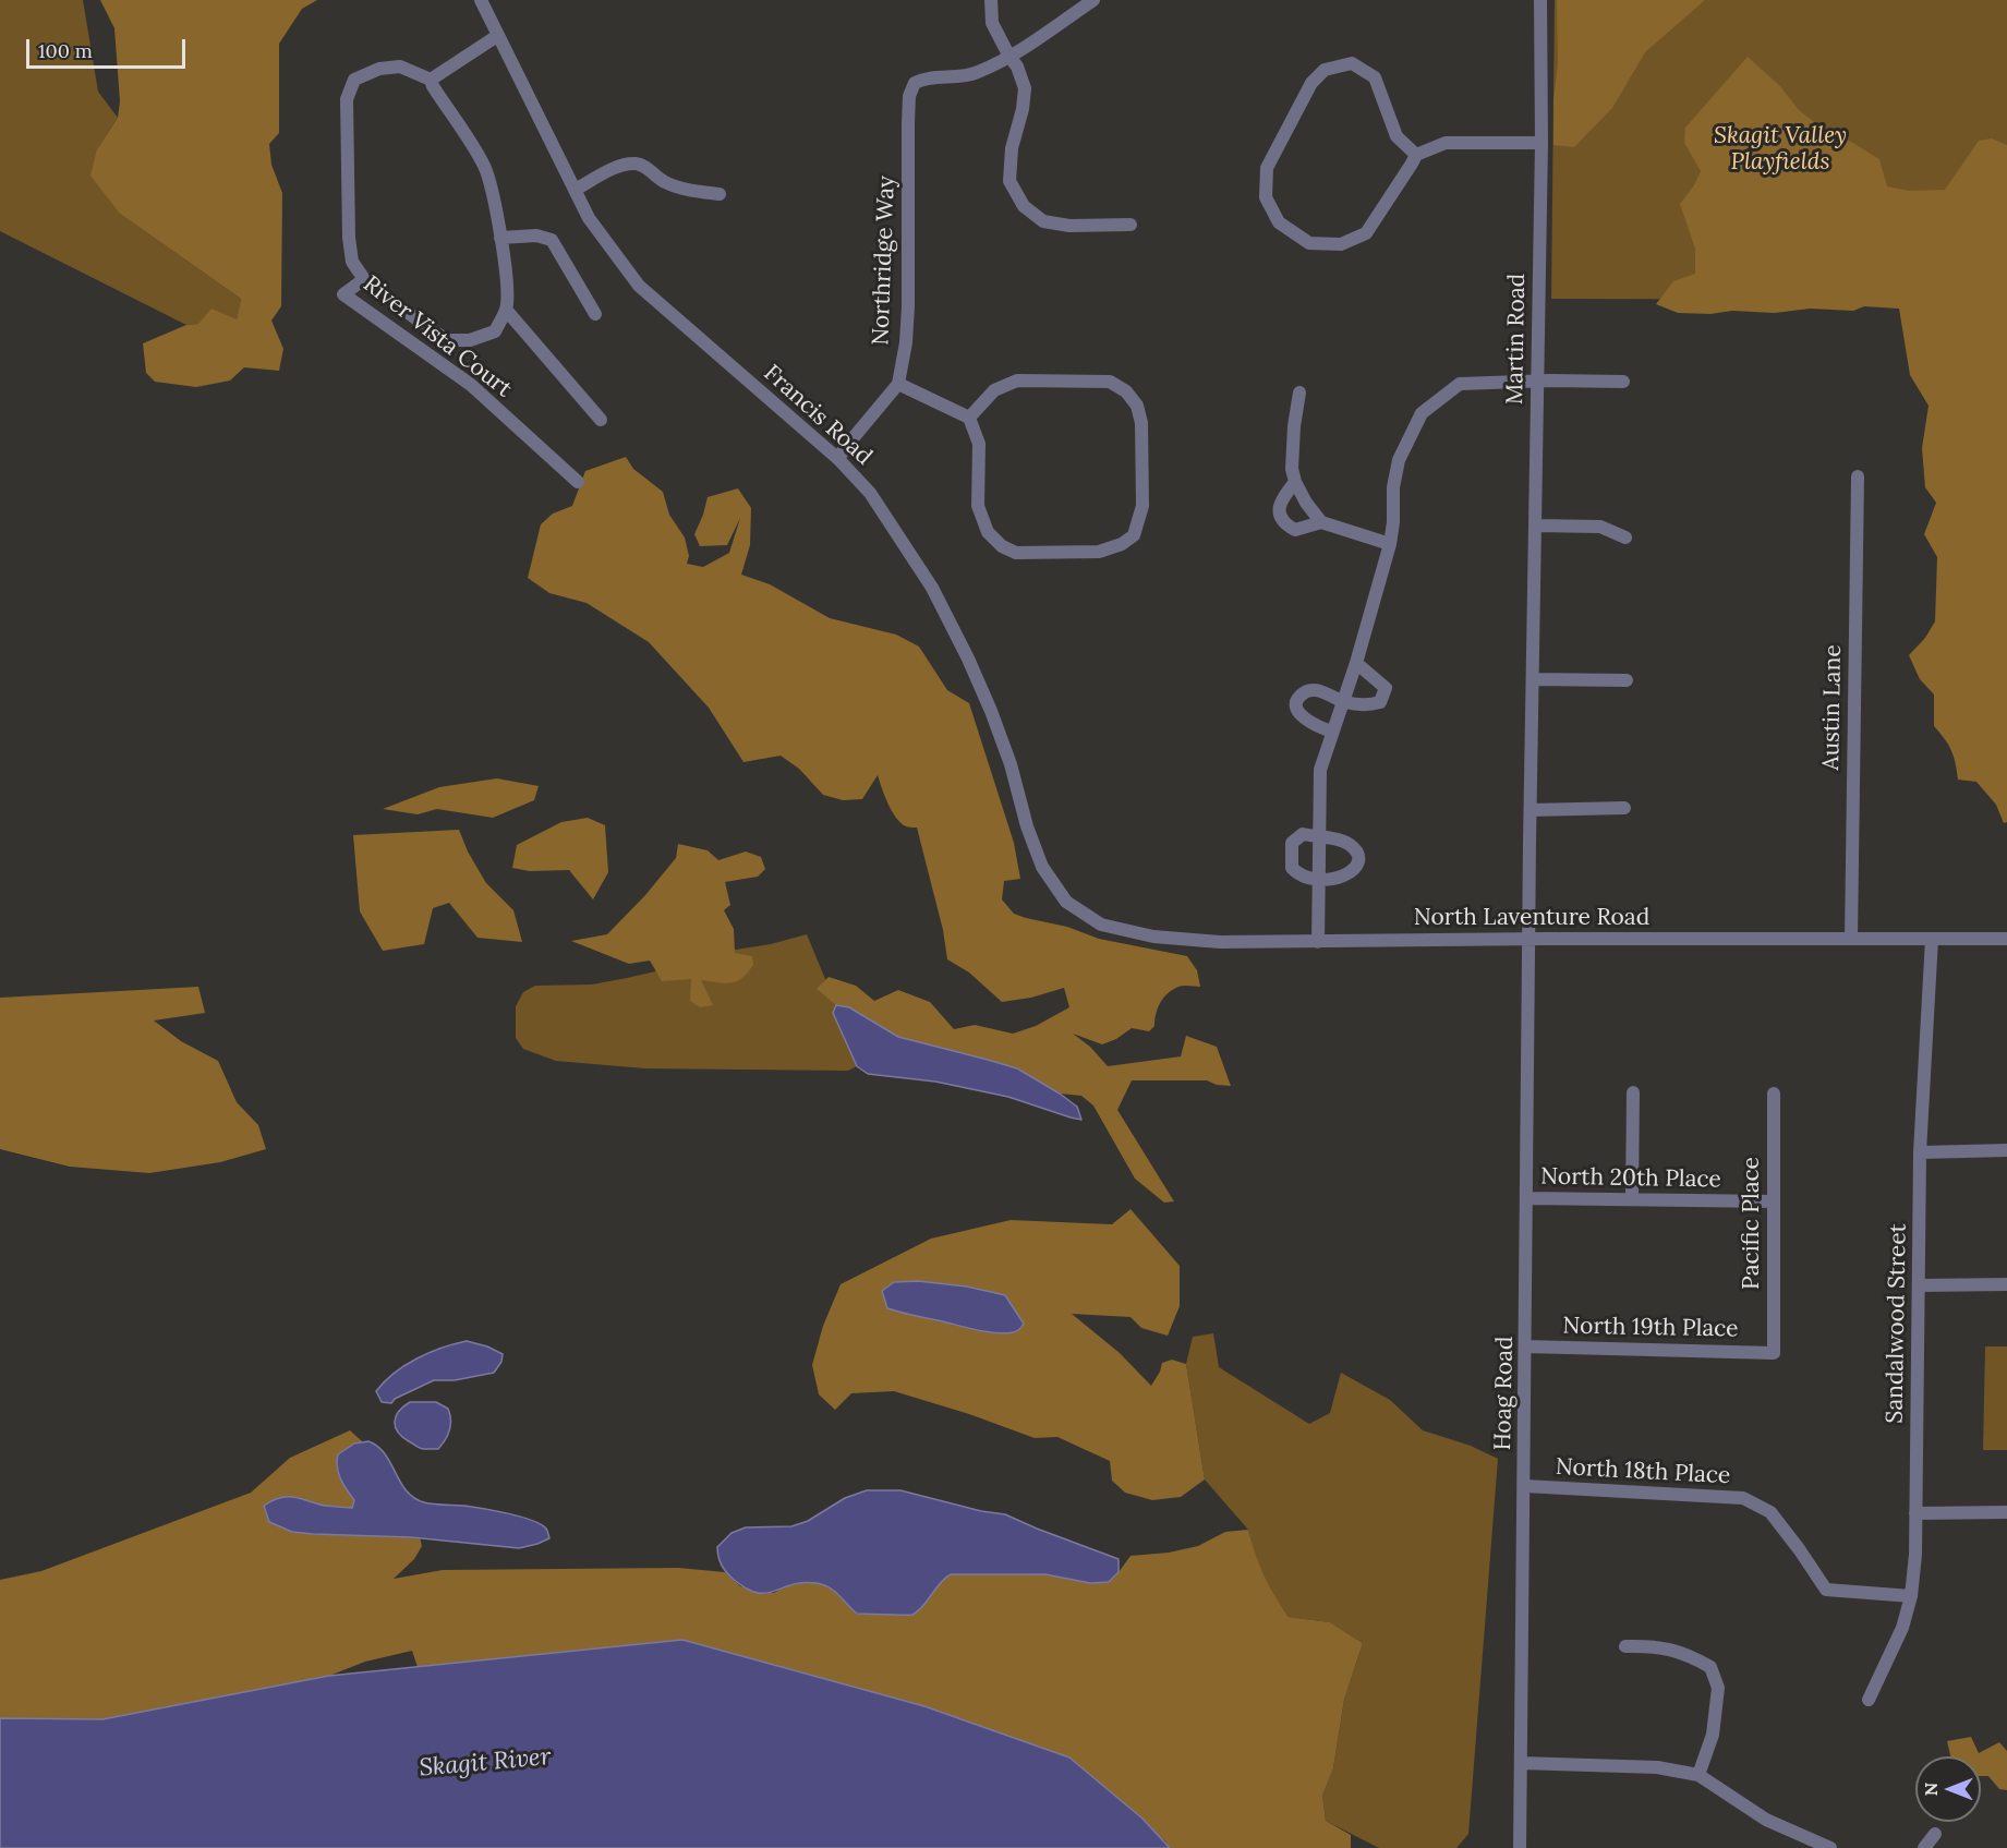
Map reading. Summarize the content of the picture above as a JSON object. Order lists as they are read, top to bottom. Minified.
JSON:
{"streets":{"street":["Northridge Way","River Vista Court","Martin Road","Francis Road","Austin Lane","North Laventure Road","North 20th Place","Pacific Place","Sandalwood Street","North 19th Place","Hoag Road","North 18th Place"]},"crossings":[["Northridge Way","Francis Road"],["Martin Road","North Laventure Road"],["Martin Road","Hoag Road"],["Francis Road","North Laventure Road"],["Austin Lane","North Laventure Road"],["North Laventure Road","Sandalwood Street"],["North Laventure Road","Hoag Road"],["North 20th Place","Pacific Place"],["North 20th Place","Hoag Road"],["Pacific Place","North 19th Place"],["Sandalwood Street","North 18th Place"],["North 19th Place","Hoag Road"],["Hoag Road","North 18th Place"]],"water":["Skagit River"],"parks":["Skagit Valley Playfields"],"scale_bar":"100 m","north":"left"}
